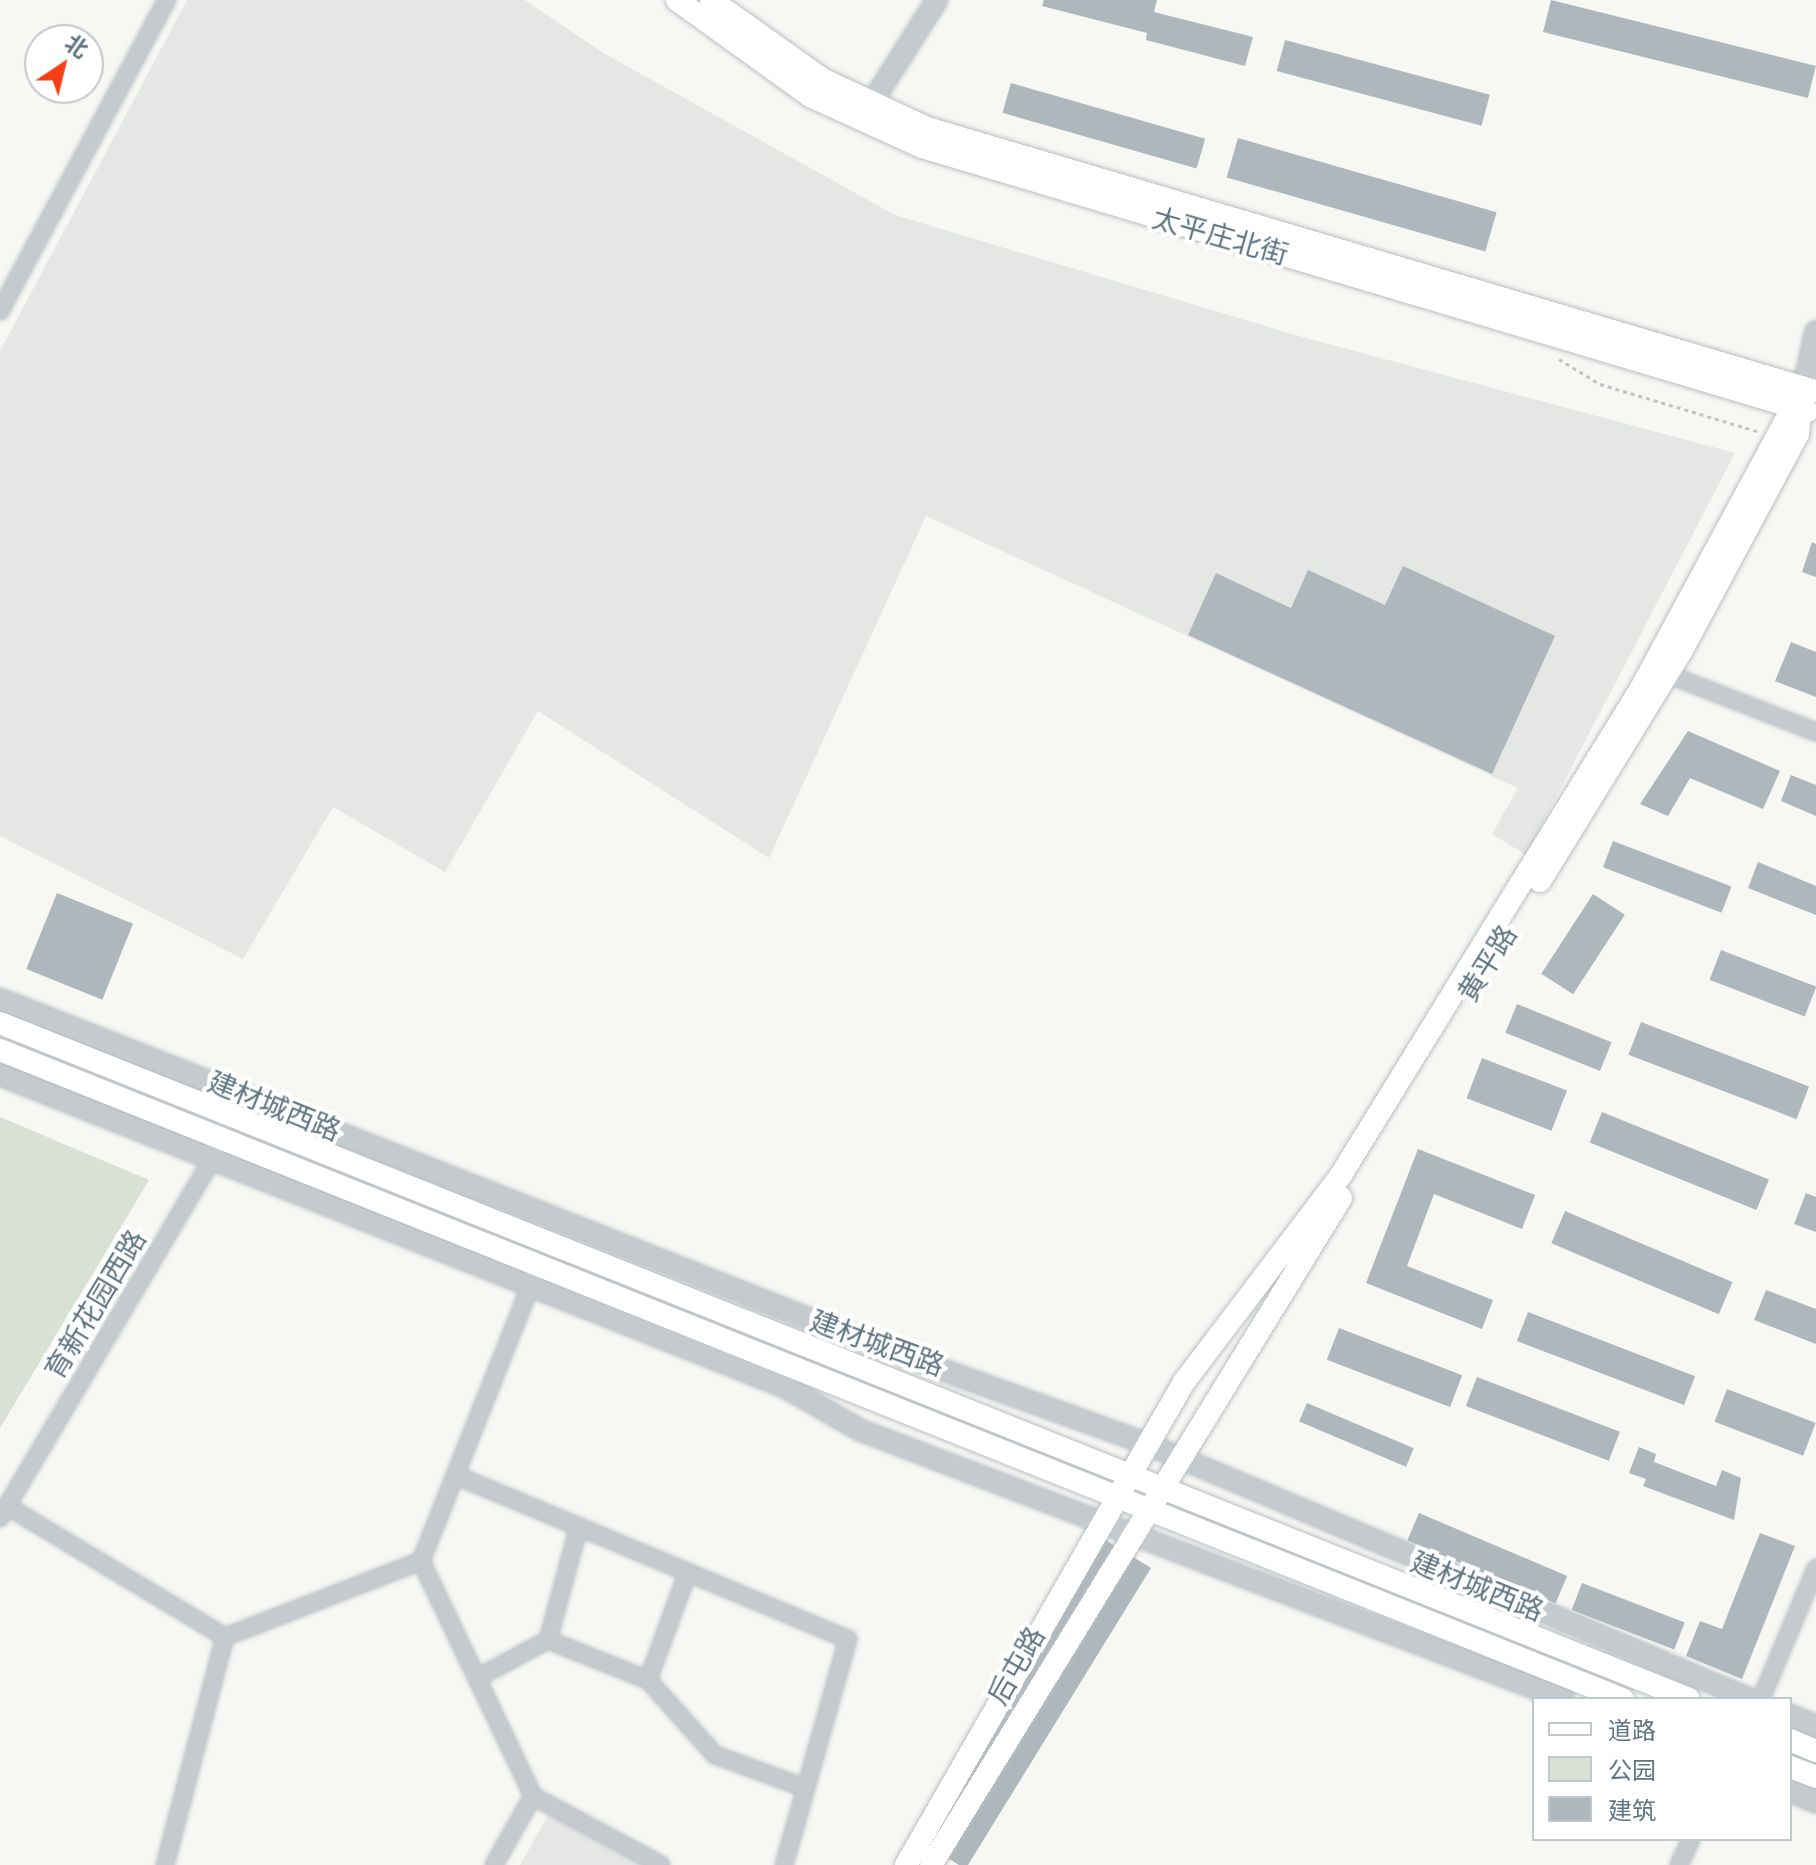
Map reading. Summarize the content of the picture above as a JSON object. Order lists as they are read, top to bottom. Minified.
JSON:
{"streets":{"main road":["太平庄北街","黄平路","建材城西路","后屯路"],"street":["育新花园西路"]},"crossings":[["太平庄北街","黄平路"],["黄平路","建材城西路"],["黄平路","后屯路"],["建材城西路","育新花园西路"],["建材城西路","后屯路"]],"legend":["道路","公园","建筑"],"north":"top right"}
